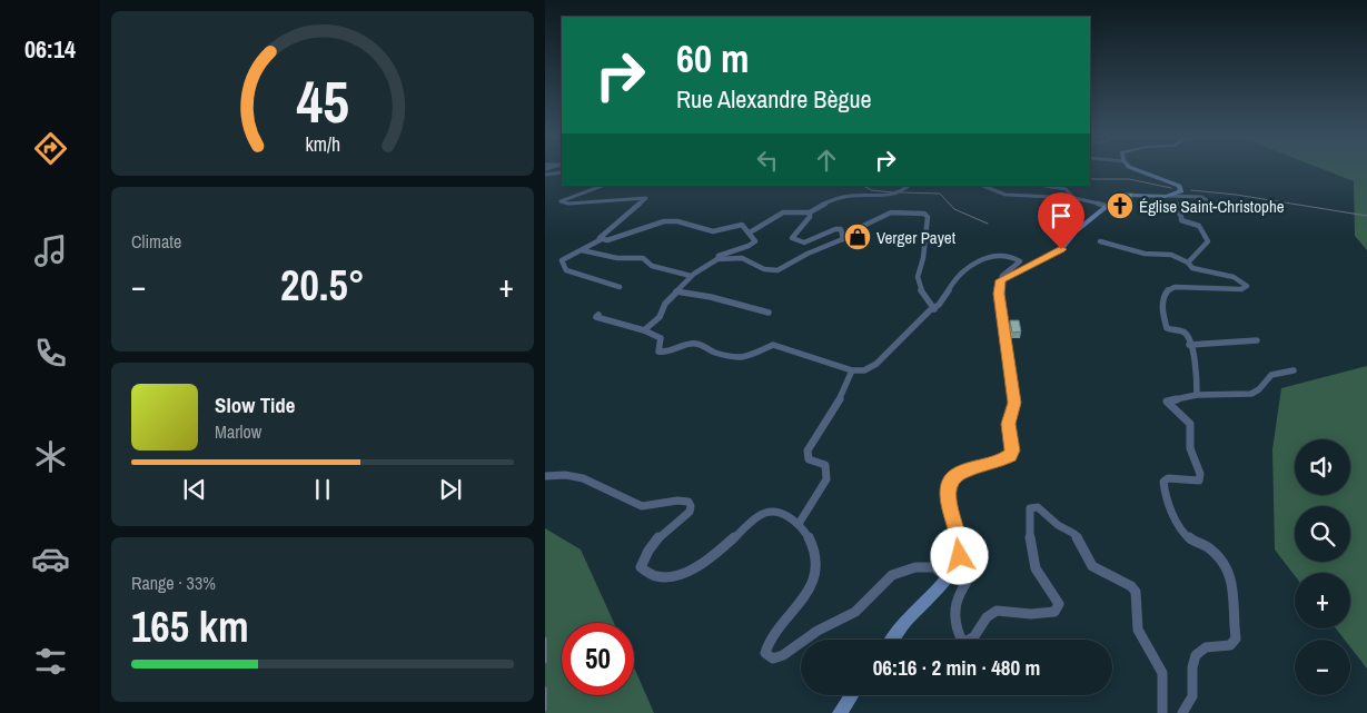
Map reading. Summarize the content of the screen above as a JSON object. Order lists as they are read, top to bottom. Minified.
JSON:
{"places":{"church":["Église Saint-Christophe"],"shop":["Verger Payet"]},"page":{"tabs":"06:14","turn":["60 m","Rue Alexandre Bègue"],"tile":["Climate",["Range · 33%","165 km"]],"heat":["−","20.5°","+"],"song":["Slow Tide","Marlow"],"map_buttons":["+","−"],"limit":"50","trip":"06:16 · 2 min · 480 m","gauge":["45","km/h"]}}
